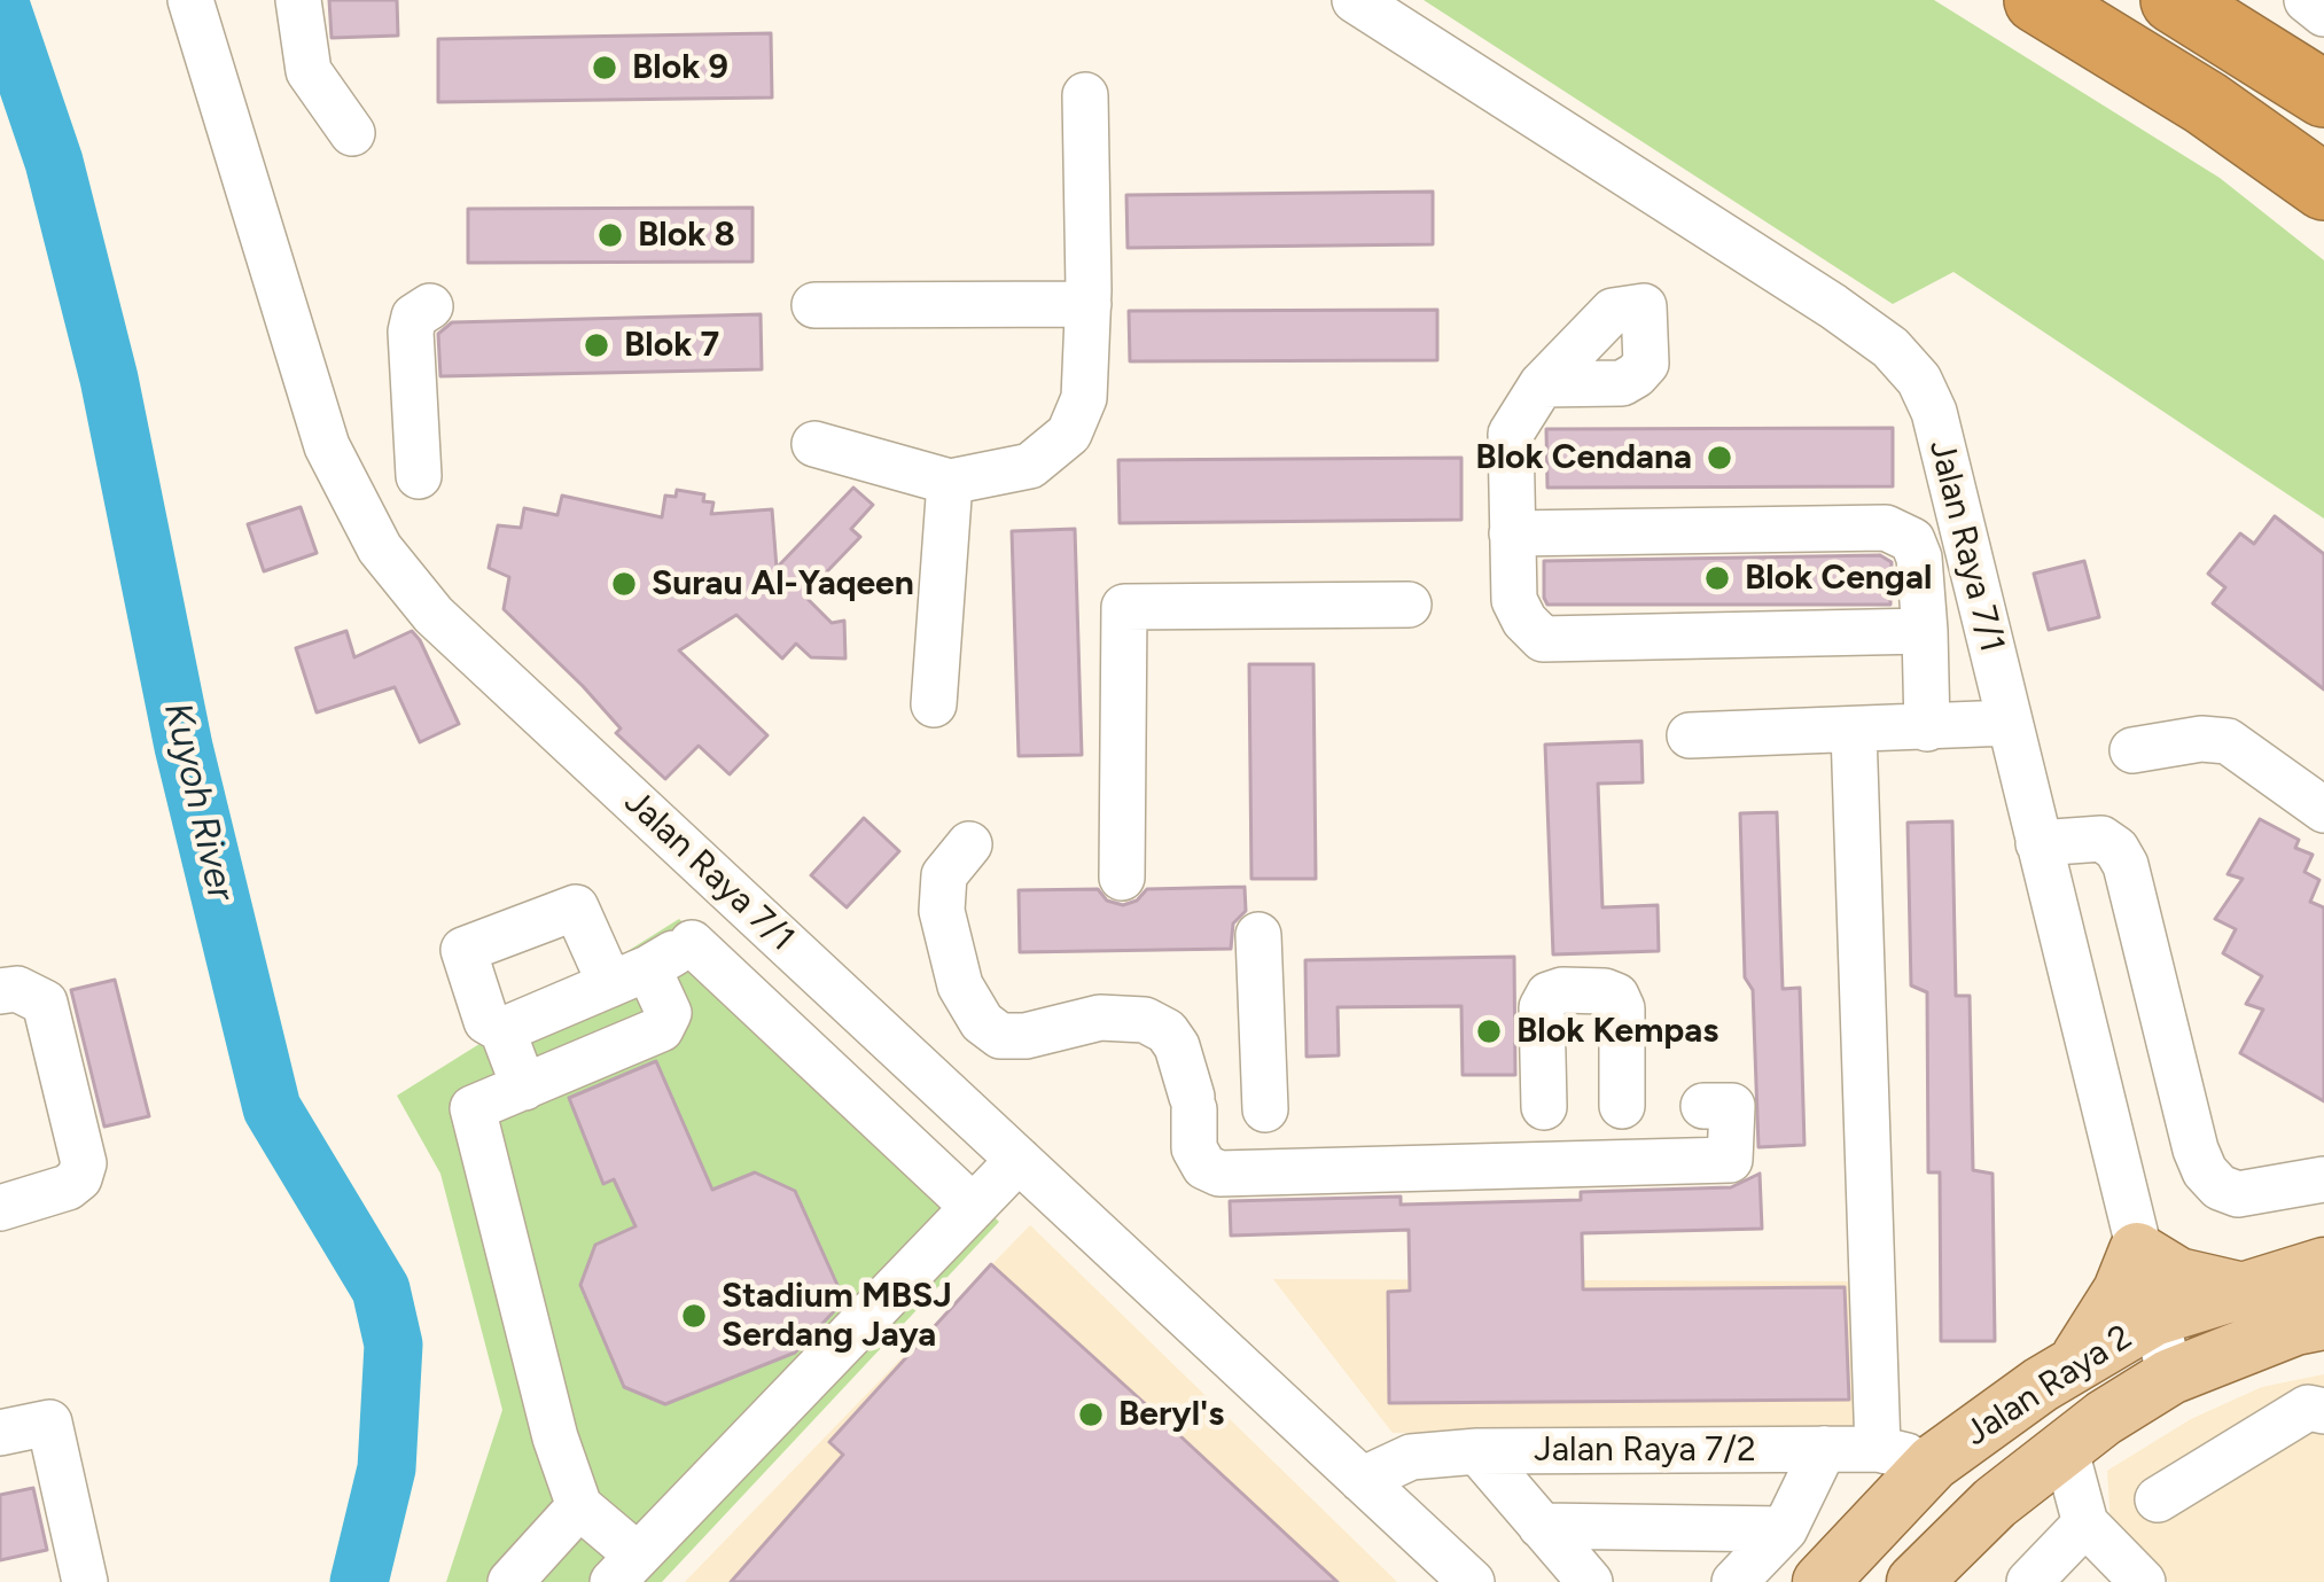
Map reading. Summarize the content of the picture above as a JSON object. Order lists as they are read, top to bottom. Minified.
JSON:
{"streets":{"main road":["Jalan Raya 2"],"street":["Jalan Raya 7/1","Jalan Raya 7/2"]},"crossings":[["Jalan Raya 7/1","Jalan Raya 2"],["Jalan Raya 7/1","Jalan Raya 7/2"],["Jalan Raya 2","Jalan Raya 7/2"]],"water":["Kuyoh River"],"places":["Blok 9","Blok 8","Blok 7","Blok Cendana","Blok Cengal","Surau Al-Yaqeen","Blok Kempas","Stadium MBSJ Serdang Jaya","Beryl's"]}
